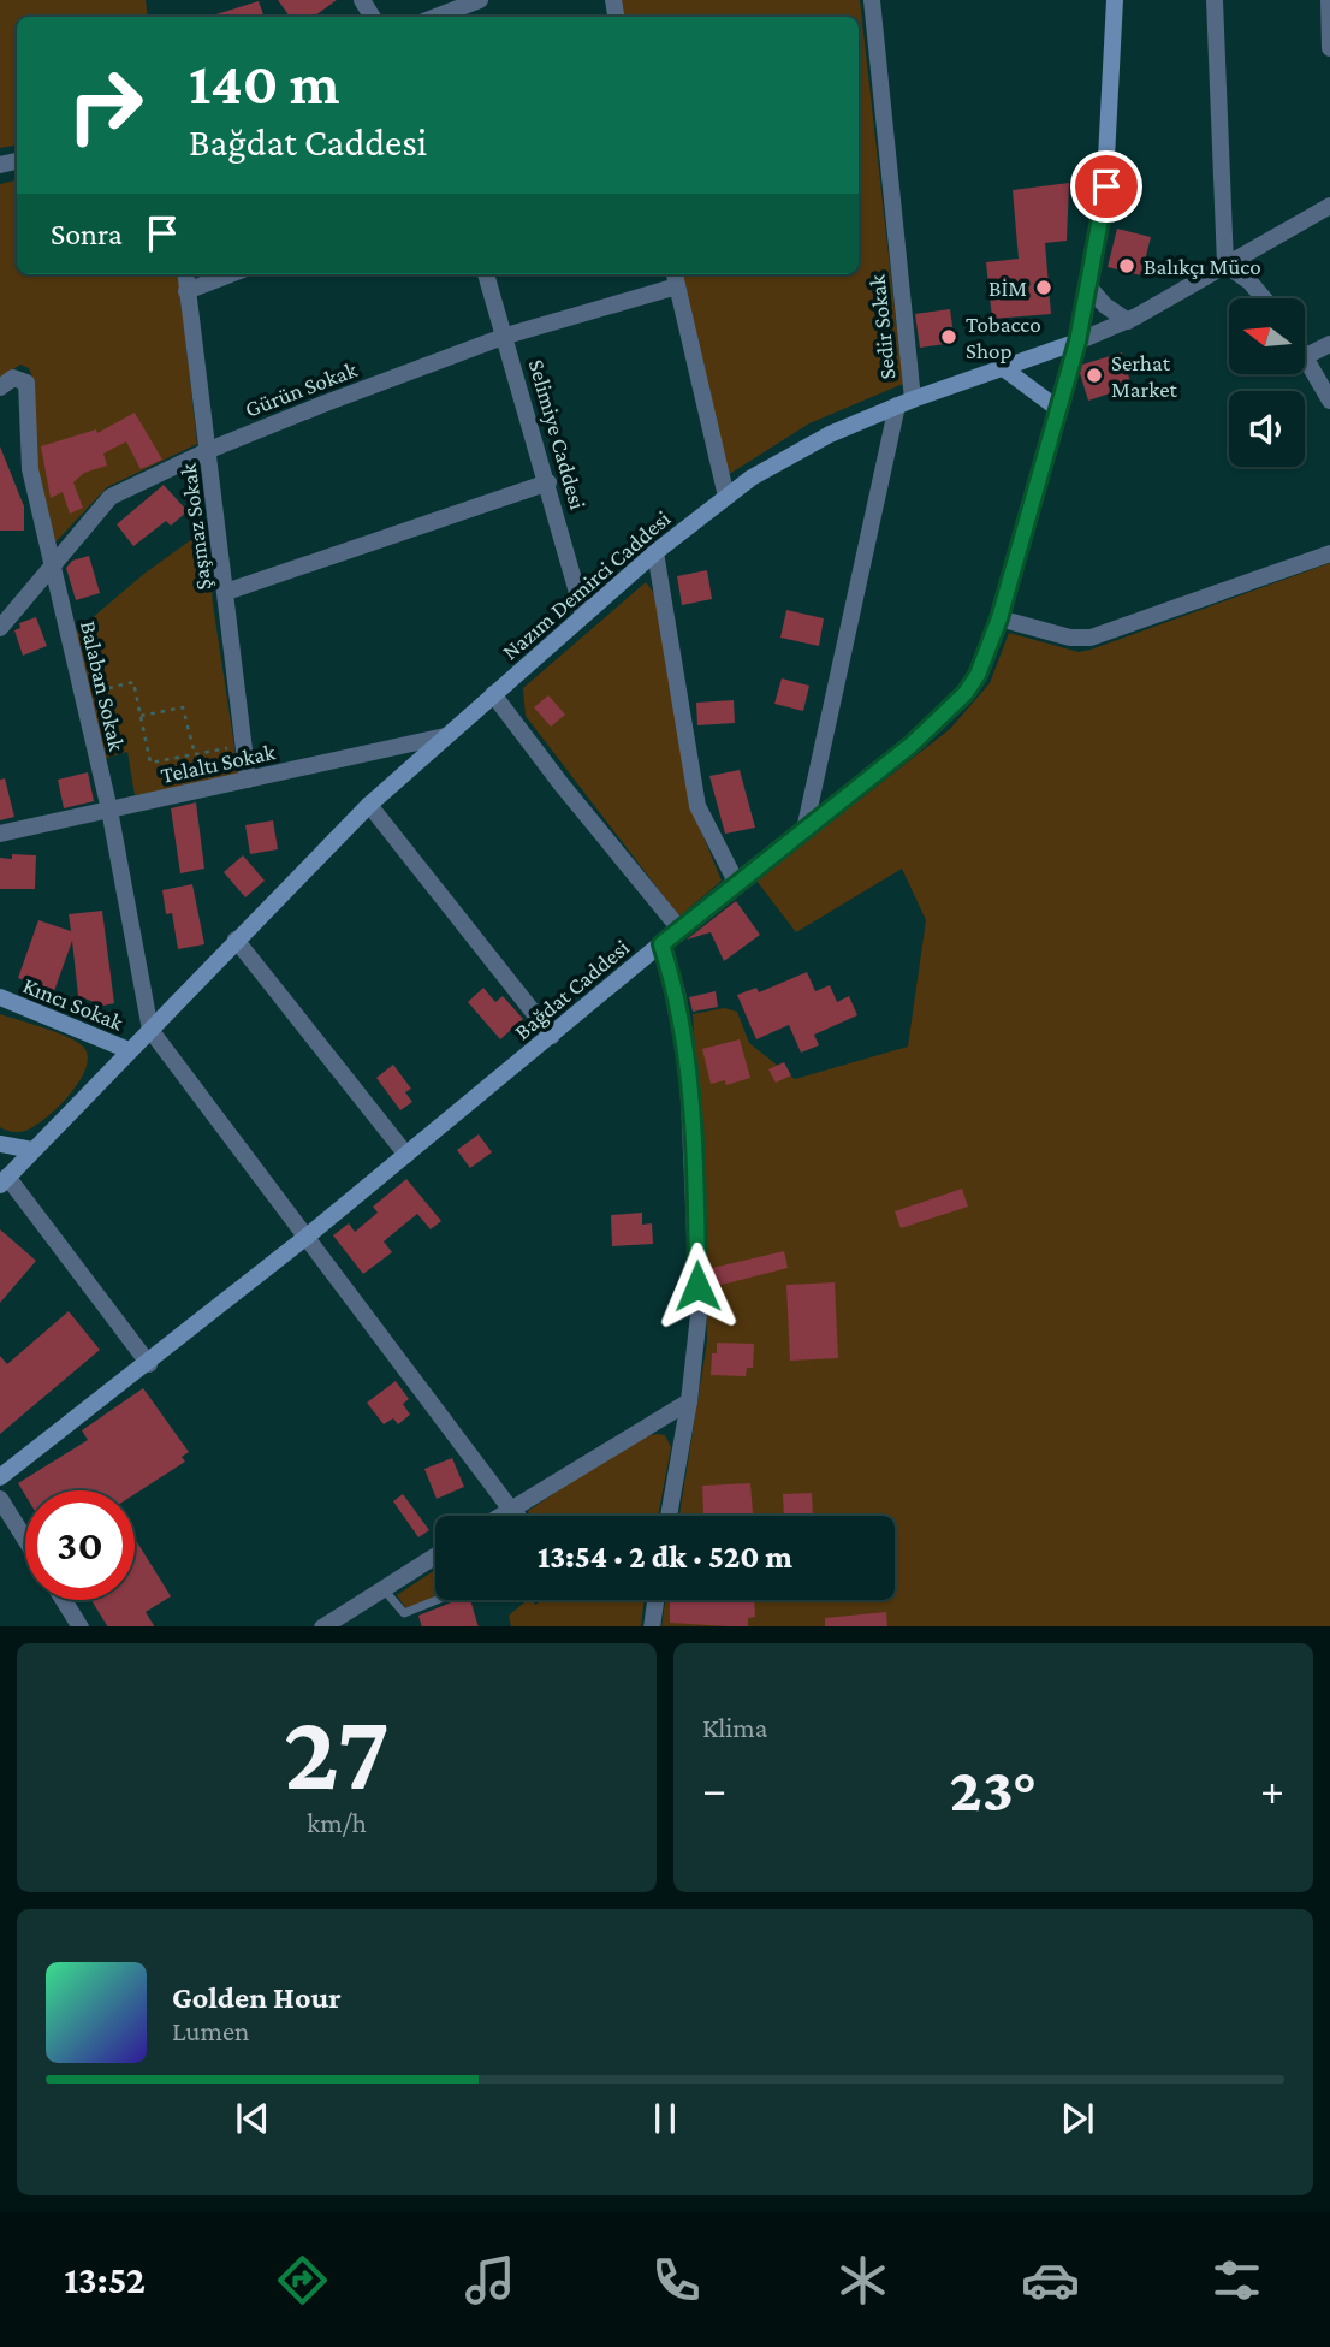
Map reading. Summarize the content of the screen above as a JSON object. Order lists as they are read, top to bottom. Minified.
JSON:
{"streets":{"main road":["Nazım Demirci Caddesi","Bağdat Caddesi","Kıncı Sokak"],"street":["Sedir Sokak","Gürün Sokak","Selimiye Caddesi","Şaşmaz Sokak","Balaban Sokak","Telaltı Sokak"]},"crossings":[["Sedir Sokak","Nazım Demirci Caddesi"],["Sedir Sokak","Bağdat Caddesi"],["Gürün Sokak","Selimiye Caddesi"],["Gürün Sokak","Şaşmaz Sokak"],["Gürün Sokak","Balaban Sokak"],["Selimiye Caddesi","Nazım Demirci Caddesi"],["Şaşmaz Sokak","Telaltı Sokak"],["Nazım Demirci Caddesi","Balaban Sokak"],["Nazım Demirci Caddesi","Telaltı Sokak"],["Nazım Demirci Caddesi","Bağdat Caddesi"],["Nazım Demirci Caddesi","Kıncı Sokak"],["Balaban Sokak","Telaltı Sokak"]],"places":["Balıkçı Müco","BİM","Tobacco Shop","Serhat Market"],"north":"left","page":{"turn":["140 m","Bağdat Caddesi"],"then":"Sonra","limit":"30","trip":"13:54 · 2 dk · 520 m","tile":[["27","km/h"],"Klima"],"heat":["−","23°","+"],"song":["Golden Hour","Lumen"],"tabs":"13:52"}}
